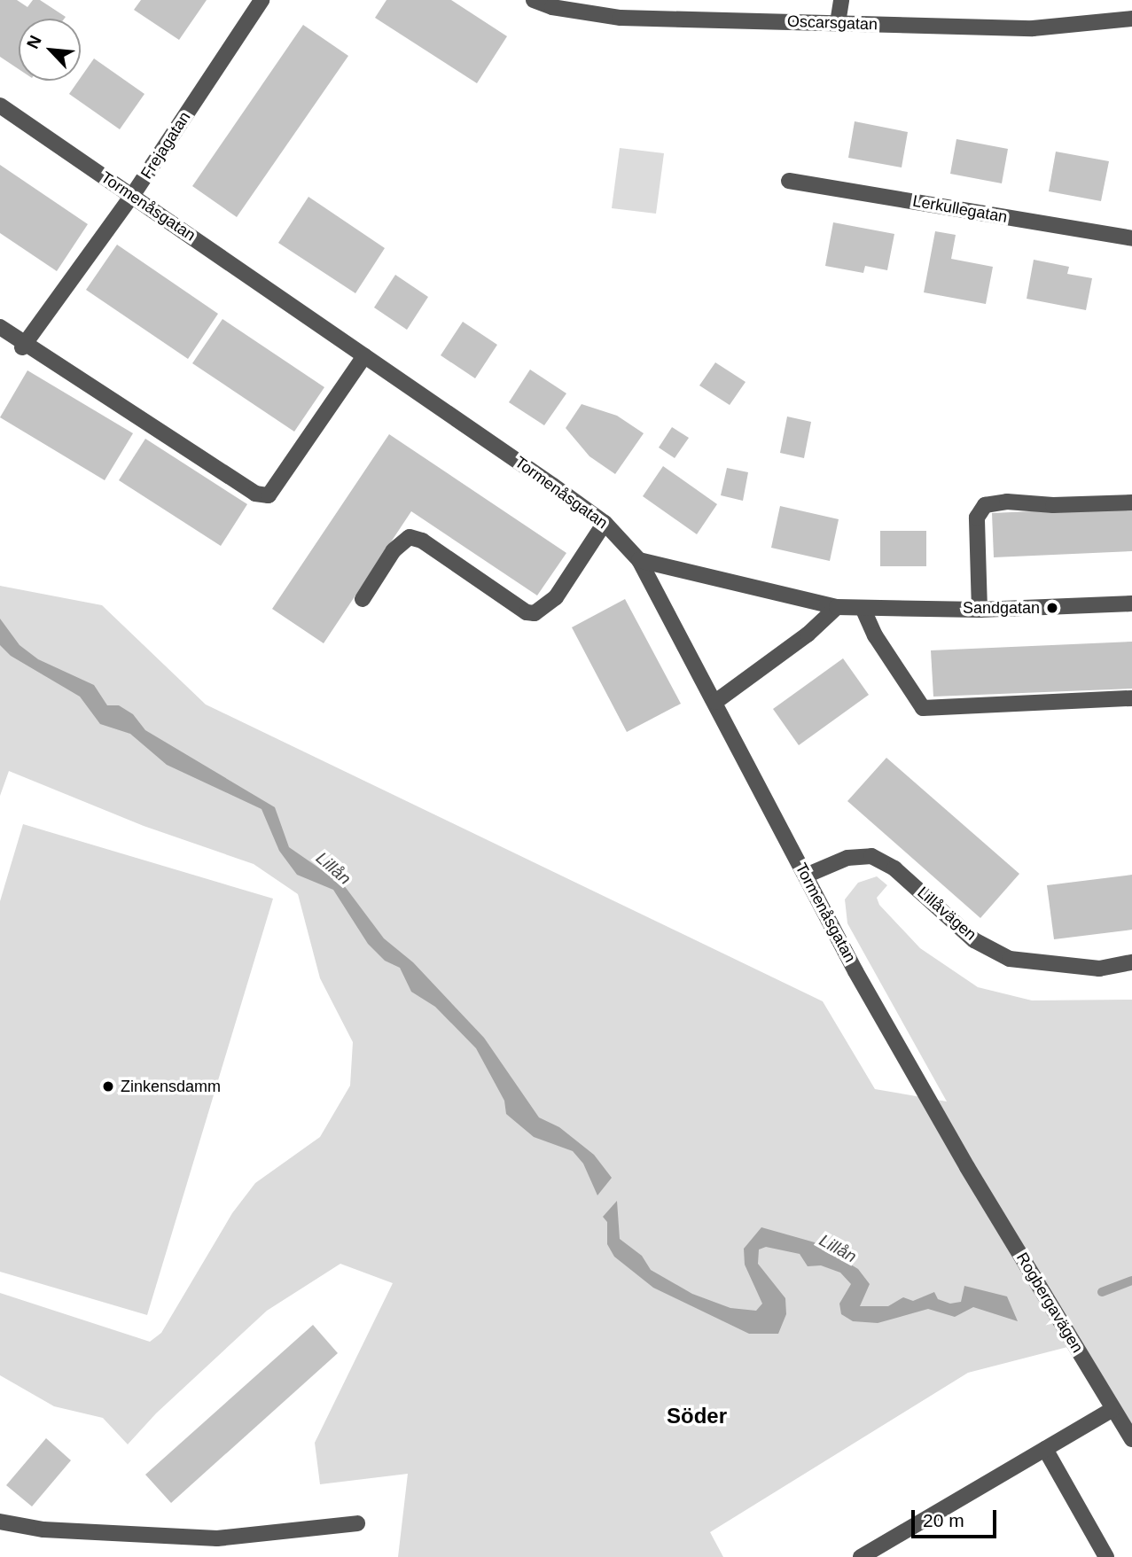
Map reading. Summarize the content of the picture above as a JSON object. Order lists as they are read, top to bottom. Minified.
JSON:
{"streets":{"street":["Oscarsgatan","Frejagatan","Tormenåsgatan","Lerkullegatan","Lillåvägen","Rogbergavägen"]},"crossings":[["Frejagatan","Tormenåsgatan"],["Tormenåsgatan","Lillåvägen"],["Tormenåsgatan","Rogbergavägen"]],"districts":["Söder"],"water":["Lillån"],"places":["Sandgatan","Zinkensdamm"],"scale_bar":"20 m","north":"top left"}
